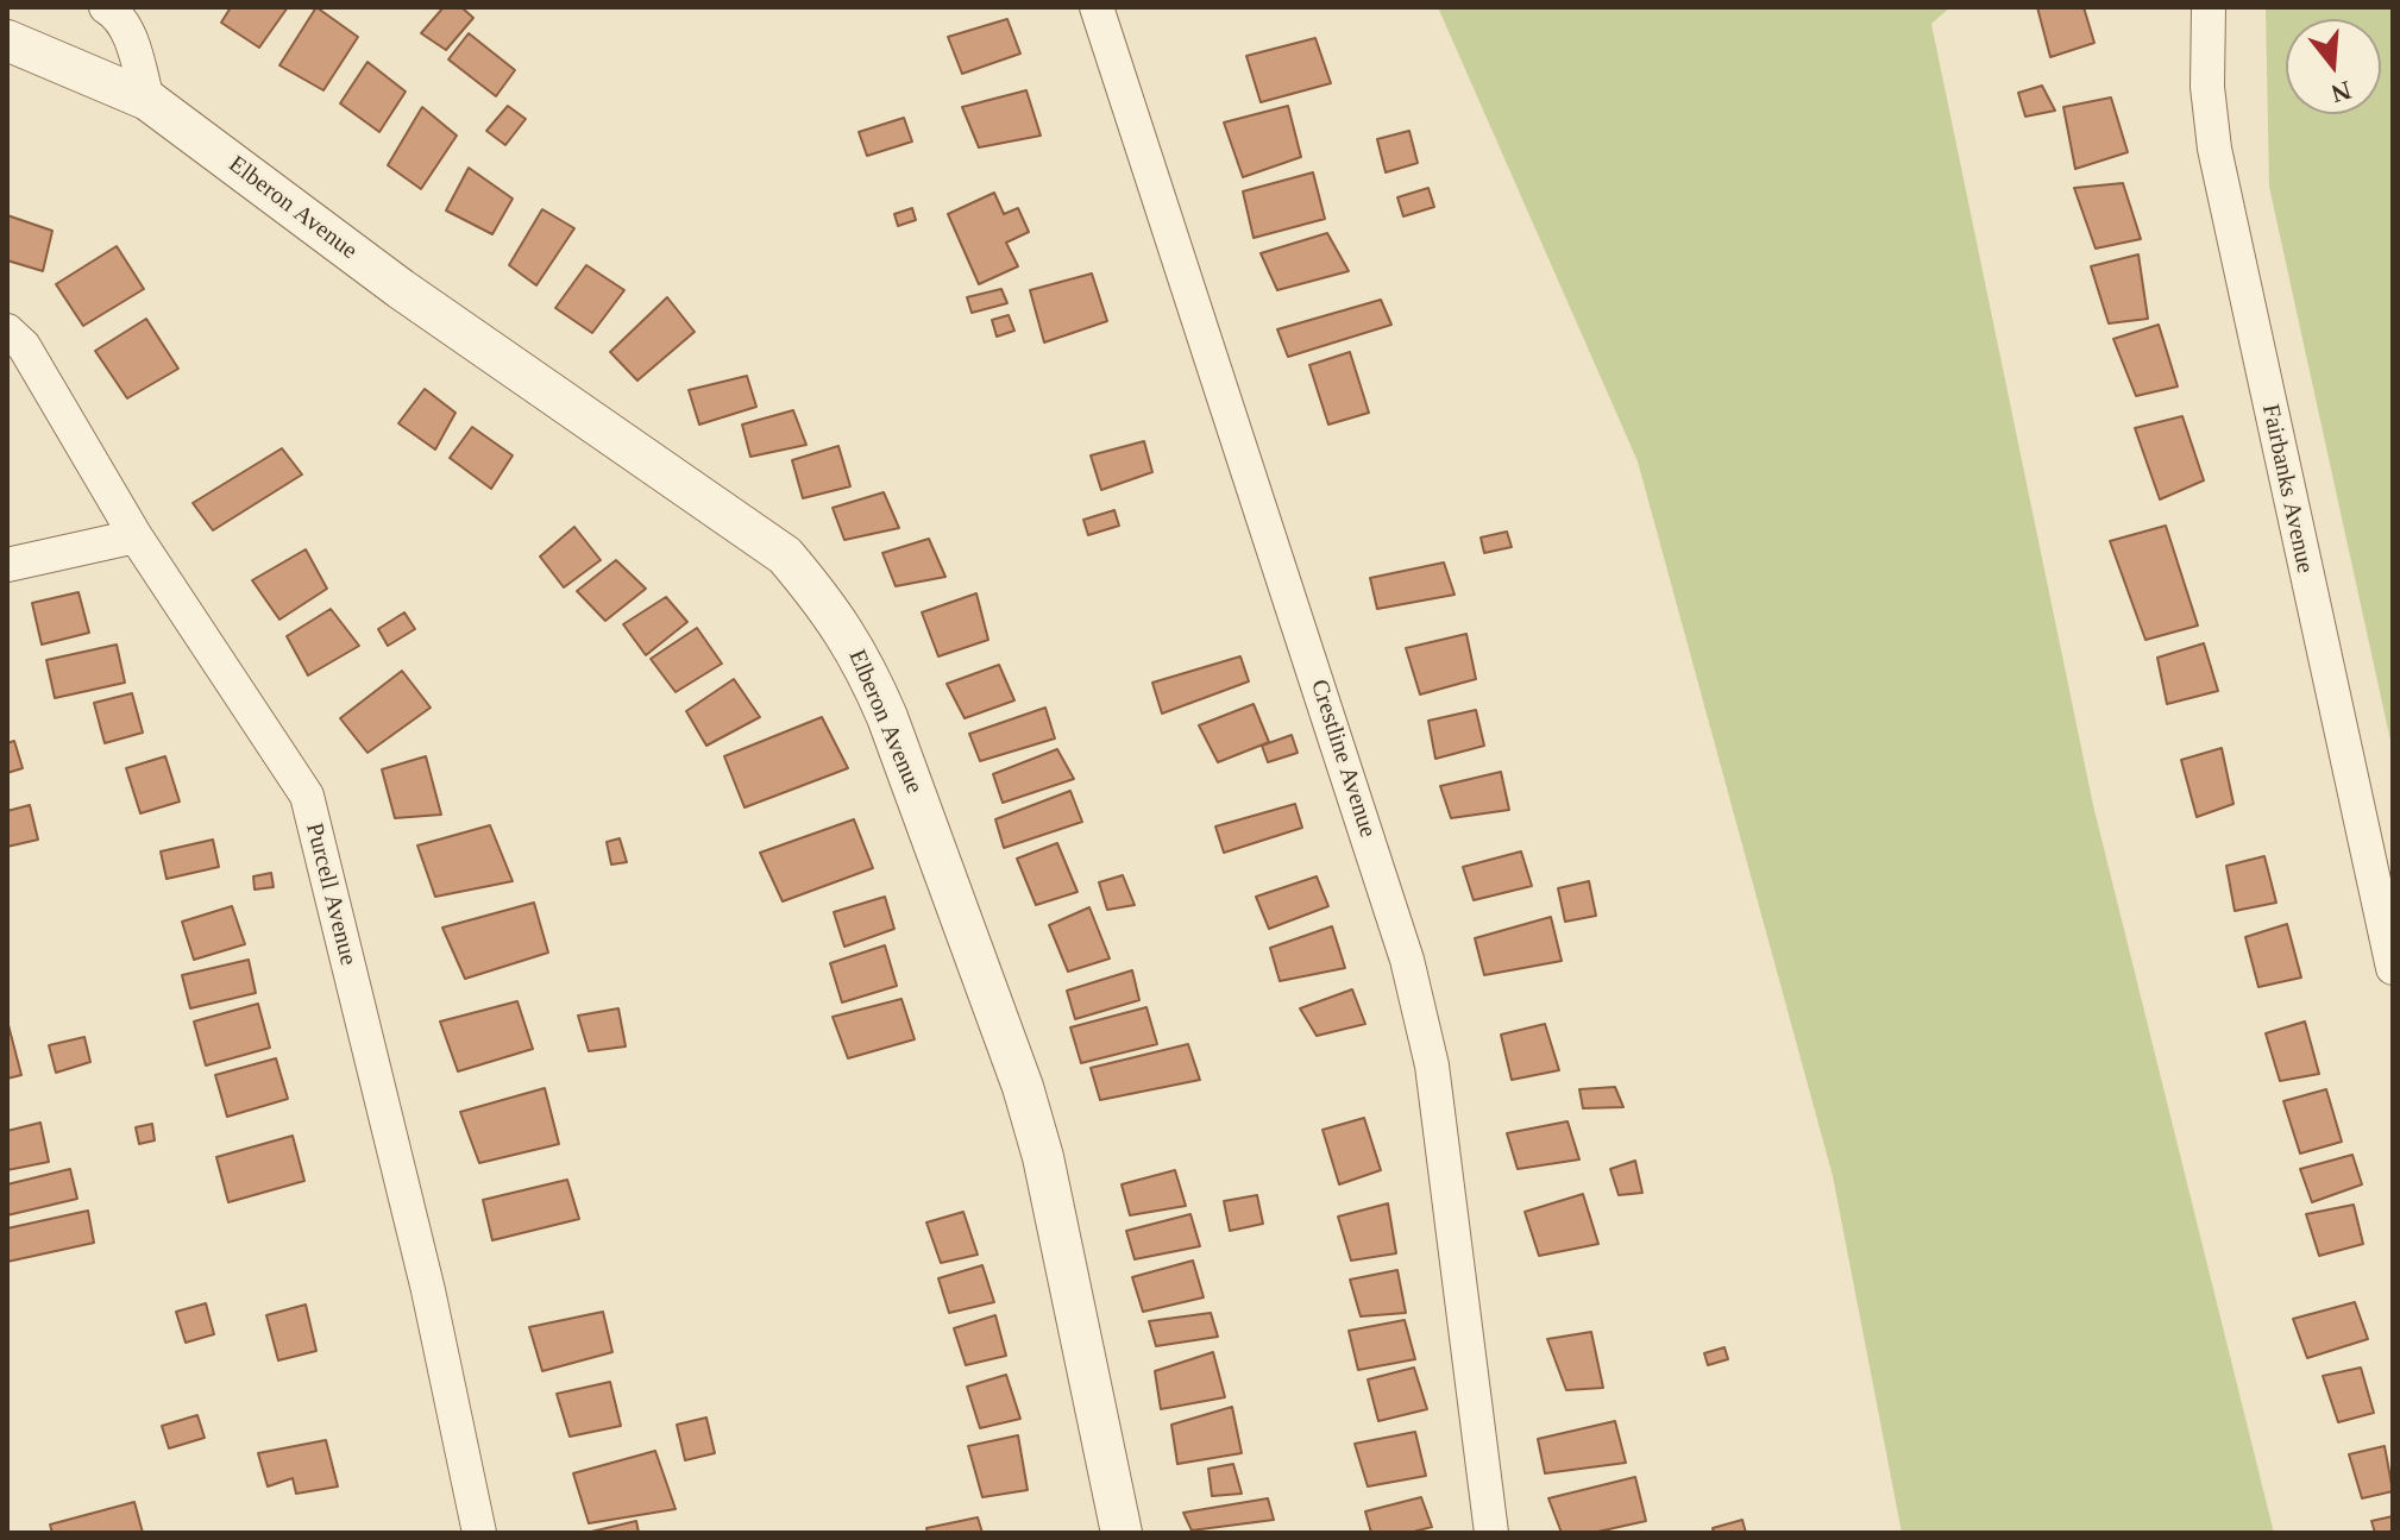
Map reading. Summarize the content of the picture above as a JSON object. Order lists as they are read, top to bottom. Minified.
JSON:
{"streets":{"street":["Elberon Avenue","Fairbanks Avenue","Crestline Avenue","Purcell Avenue"]},"north":"bottom"}
